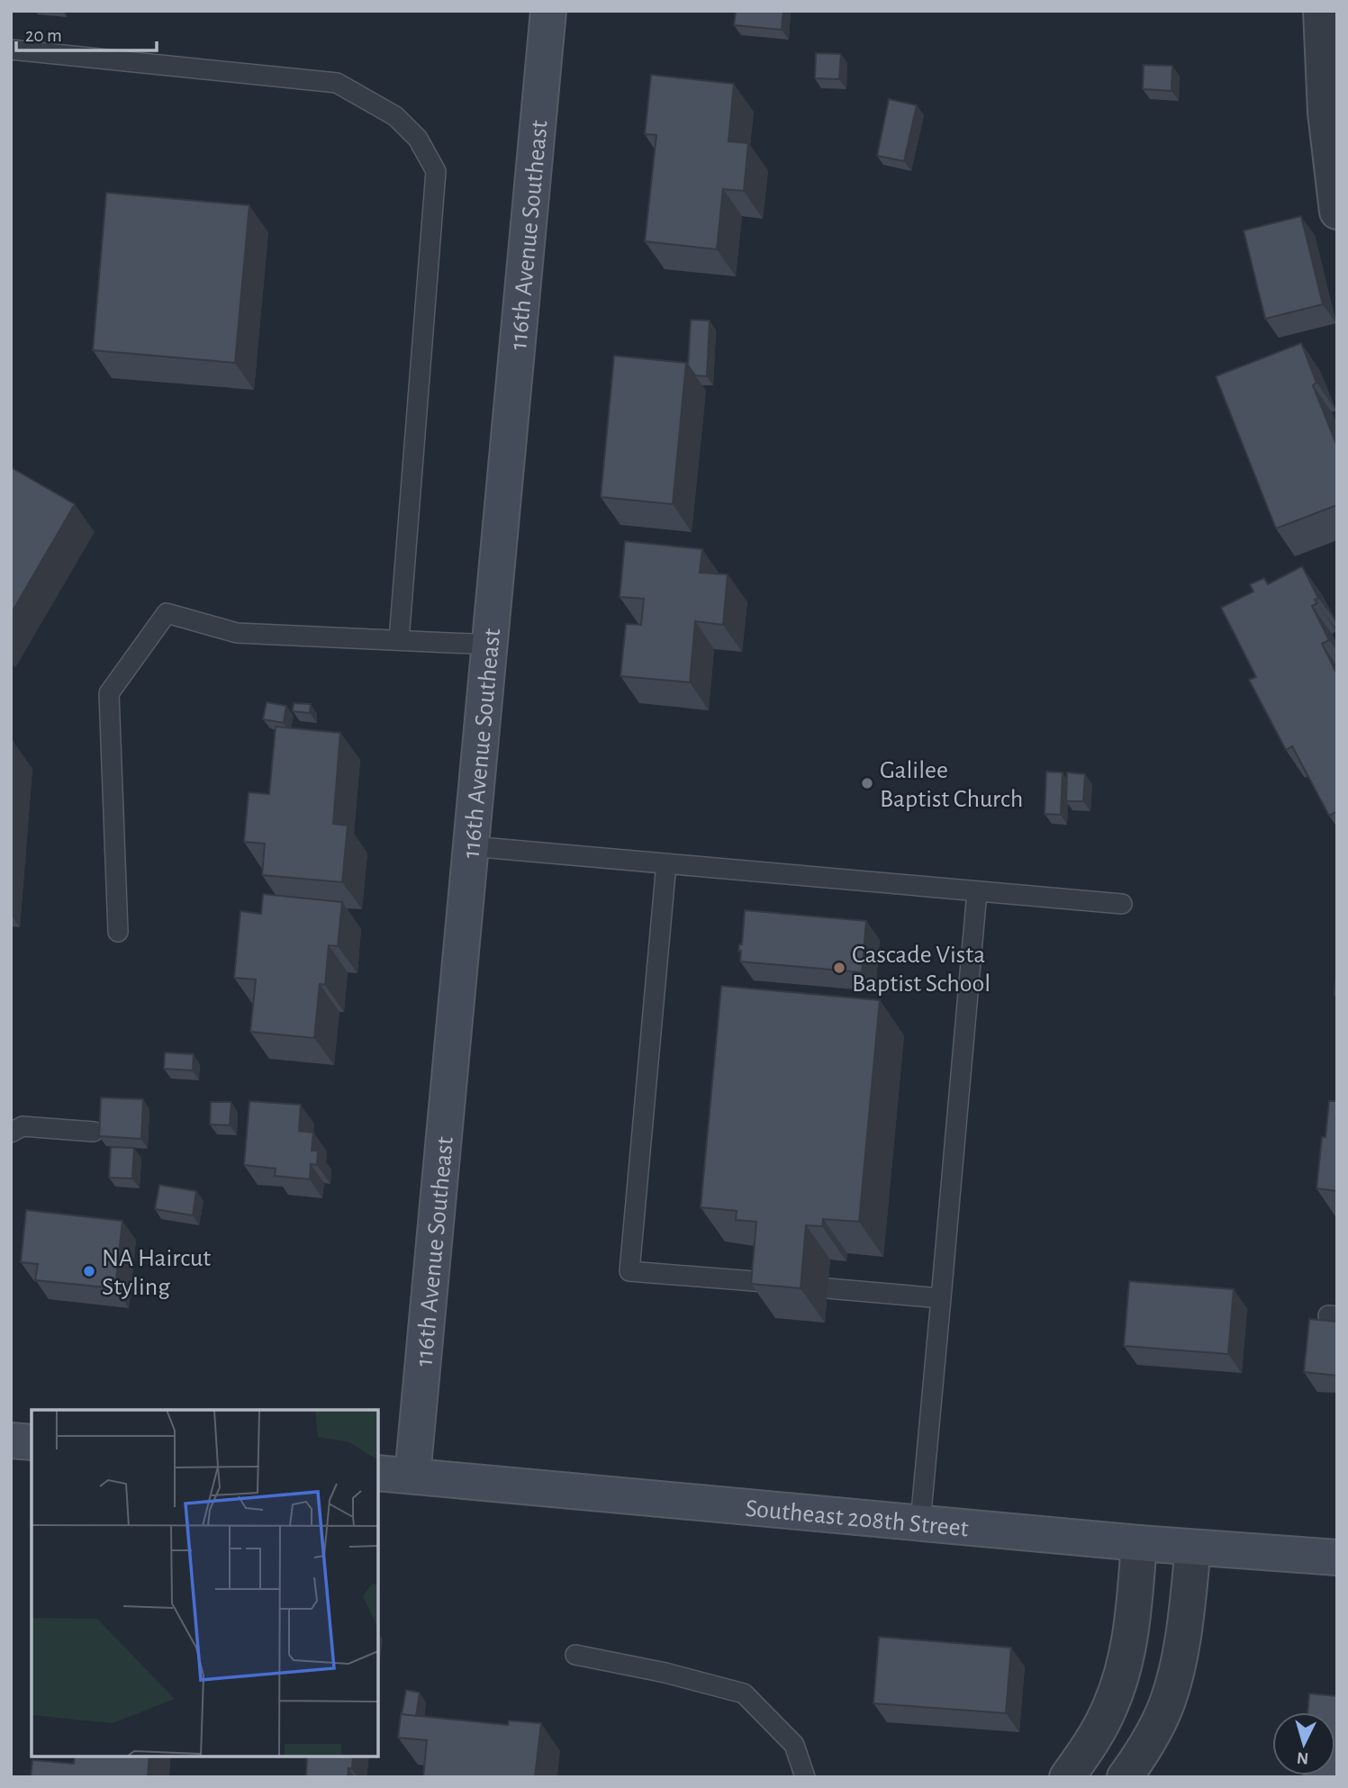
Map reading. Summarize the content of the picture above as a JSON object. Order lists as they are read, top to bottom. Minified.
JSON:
{"streets":{"main road":["116th Avenue Southeast","Southeast 208th Street"]},"crossings":[["116th Avenue Southeast","Southeast 208th Street"]],"places":["Galilee Baptist Church","Cascade Vista Baptist School","NA Haircut Styling"],"scale_bar":"20 m","north":"bottom"}
